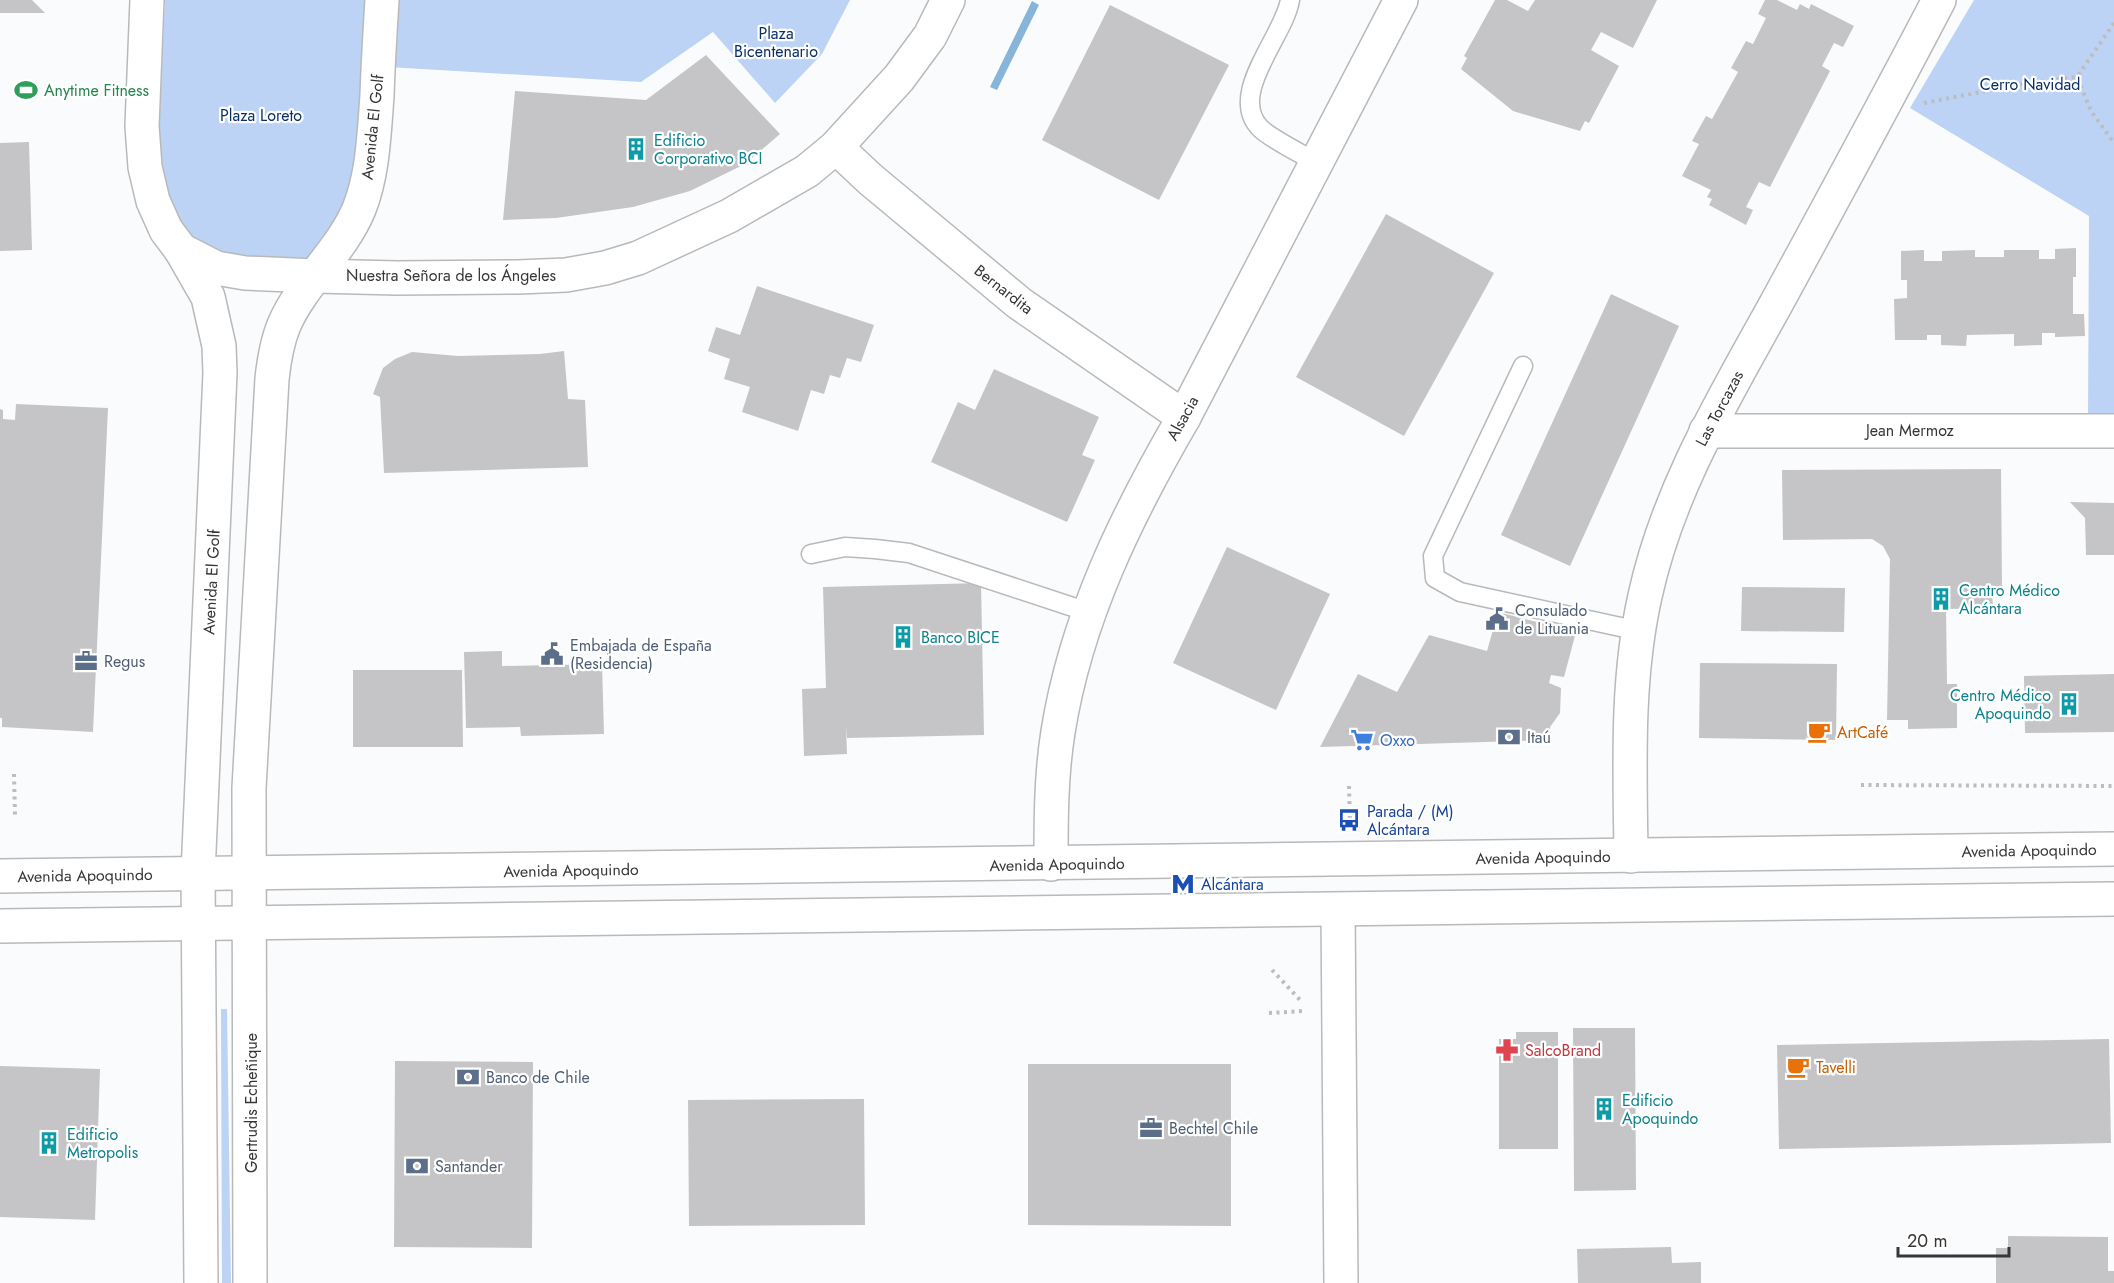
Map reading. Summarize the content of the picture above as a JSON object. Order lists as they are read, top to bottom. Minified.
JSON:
{"streets":{"street":["Avenida El Golf","Nuestra Señora de los Ángeles","Bernardita","Las Torcazas","Alsacia","Jean Mermoz","Avenida Apoquindo","Gertrudis Echeñique"]},"crossings":[["Avenida El Golf","Nuestra Señora de los Ángeles"],["Avenida El Golf","Avenida Apoquindo"],["Avenida El Golf","Gertrudis Echeñique"],["Nuestra Señora de los Ángeles","Bernardita"],["Bernardita","Alsacia"],["Las Torcazas","Jean Mermoz"],["Las Torcazas","Avenida Apoquindo"],["Alsacia","Avenida Apoquindo"]],"parks":["Plaza Bicentenario","Cerro Navidad","Plaza Loreto"],"places":{"sports":["Anytime Fitness"],"building":["Edificio Corporativo BCI","Centro Médico Alcántara","Banco BICE","Centro Médico Apoquindo","Edificio Apoquindo","Edificio Metropolis"],"public building":["Consulado de Lituania","Embajada de España (Residencia)"],"office":["Regus","Bechtel Chile"],"cafe":["ArtCafé","Tavelli"],"bank":["Itaú","Banco de Chile","Santander"],"supermarket":["Oxxo"],"bus stop":["Parada / (M) Alcántara"],"metro station":["Alcántara"],"pharmacy":["SalcoBrand"]},"scale_bar":"20 m"}
